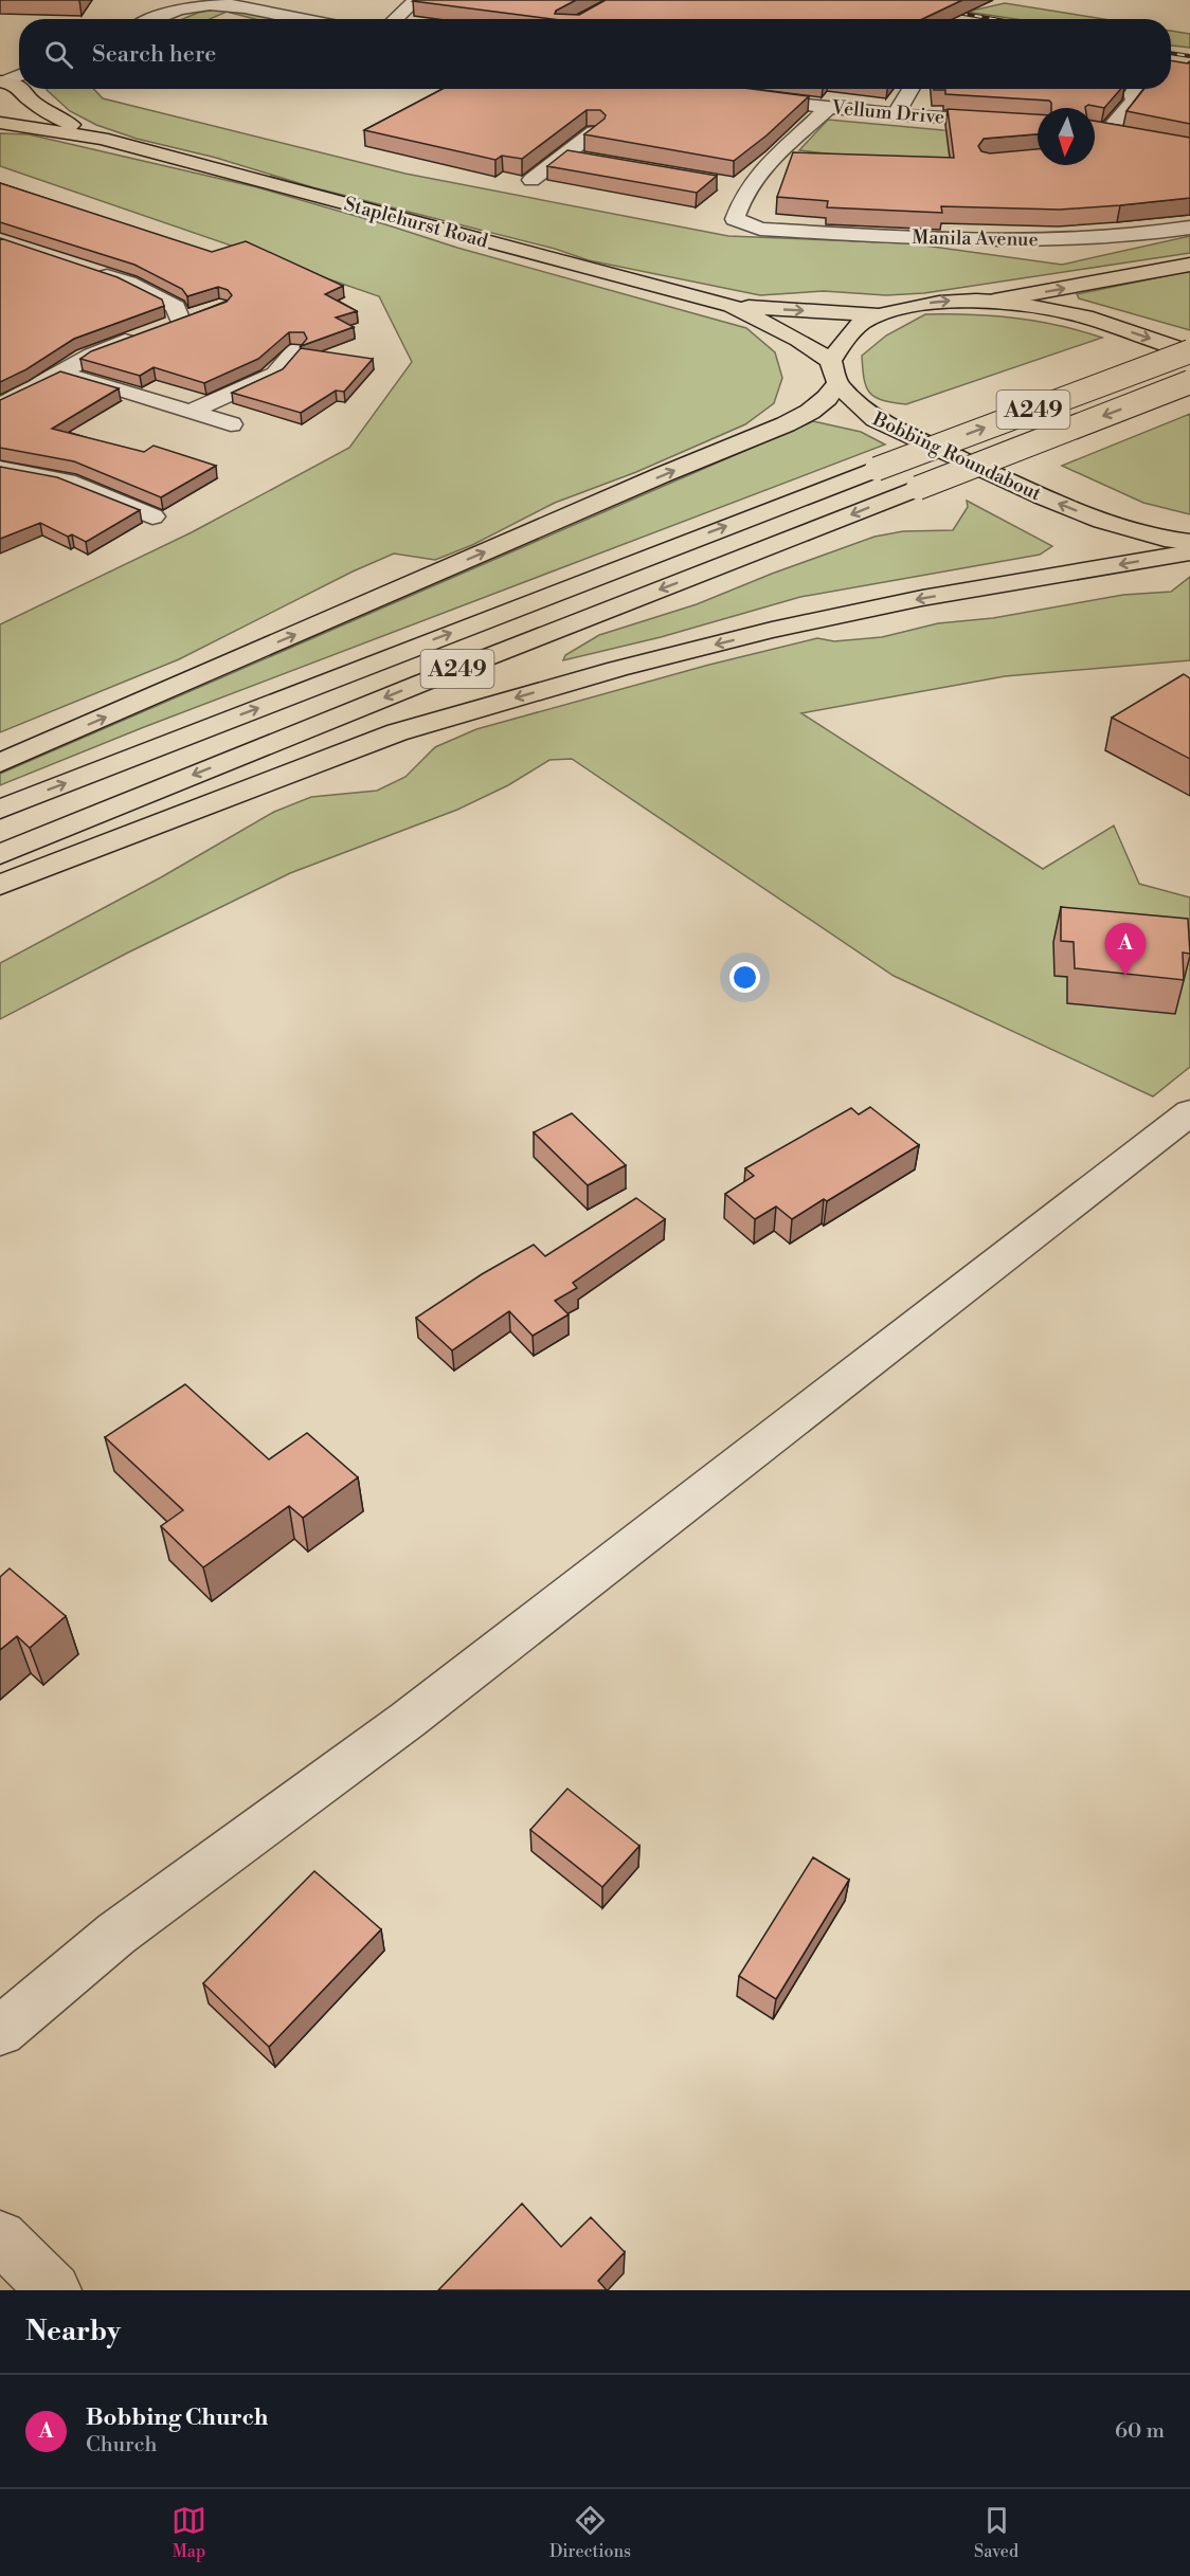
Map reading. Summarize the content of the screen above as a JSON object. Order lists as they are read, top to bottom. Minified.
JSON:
{"streets":{"main road":["Staplehurst Road","A249","Bobbing Roundabout"],"street":["Vellum Drive","Manila Avenue"]},"crossings":[["Vellum Drive","Manila Avenue"],["Staplehurst Road","Bobbing Roundabout"]],"north":"bottom","page":{"search":"Search here","pins":"A","heading":"Nearby","list":[{"mark":"A","name":"Bobbing Church","note":"Church","value":"60 m"}],"nav":["Map","Directions","Saved"]}}
